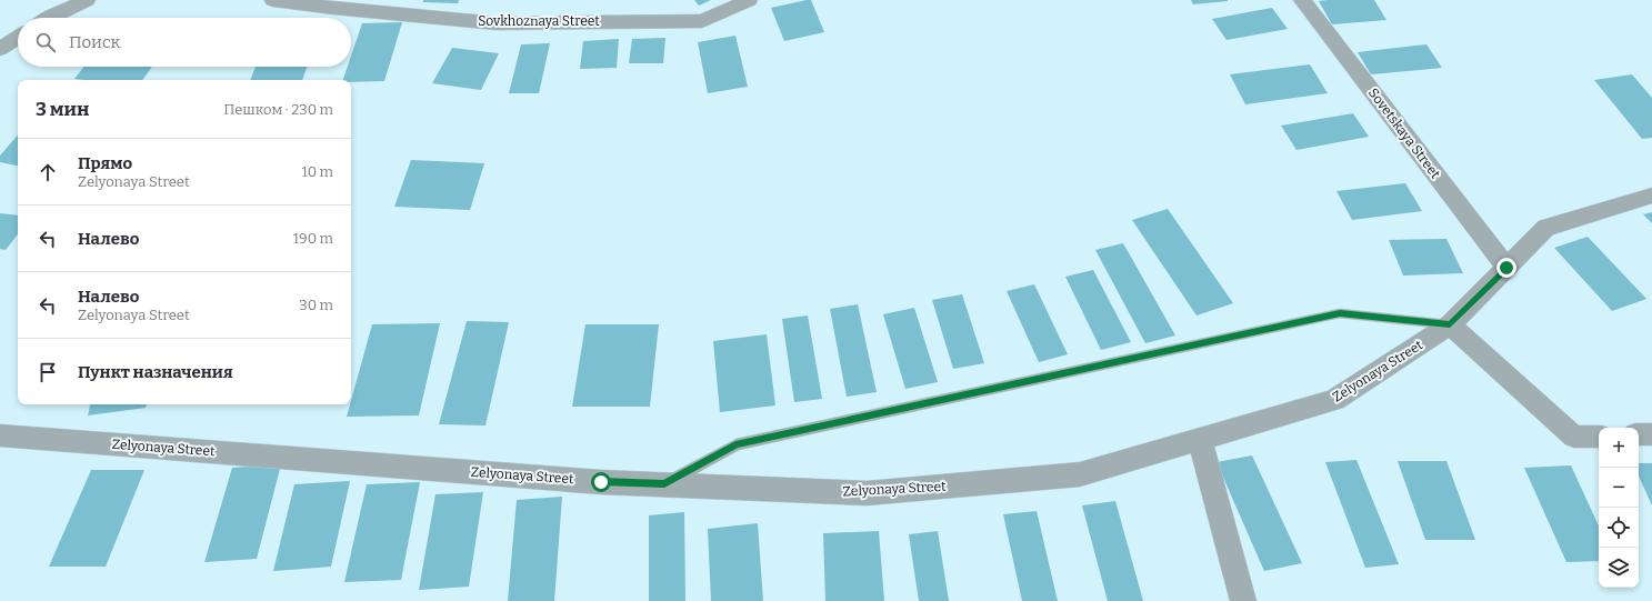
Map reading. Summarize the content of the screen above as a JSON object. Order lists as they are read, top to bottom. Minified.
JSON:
{"streets":{"street":["Sovkhoznaya Street","Sovetskaya Street","Zelyonaya Street"]},"crossings":[["Sovetskaya Street","Zelyonaya Street"]],"page":{"search":"Поиск","heading":["3 мин","Пешком · 230 m"],"list":[["Прямо","Zelyonaya Street","10 m"],["Налево","190 m"],["Налево","Zelyonaya Street","30 m"],"Пункт назначения"],"map_buttons":["+","−"]}}
